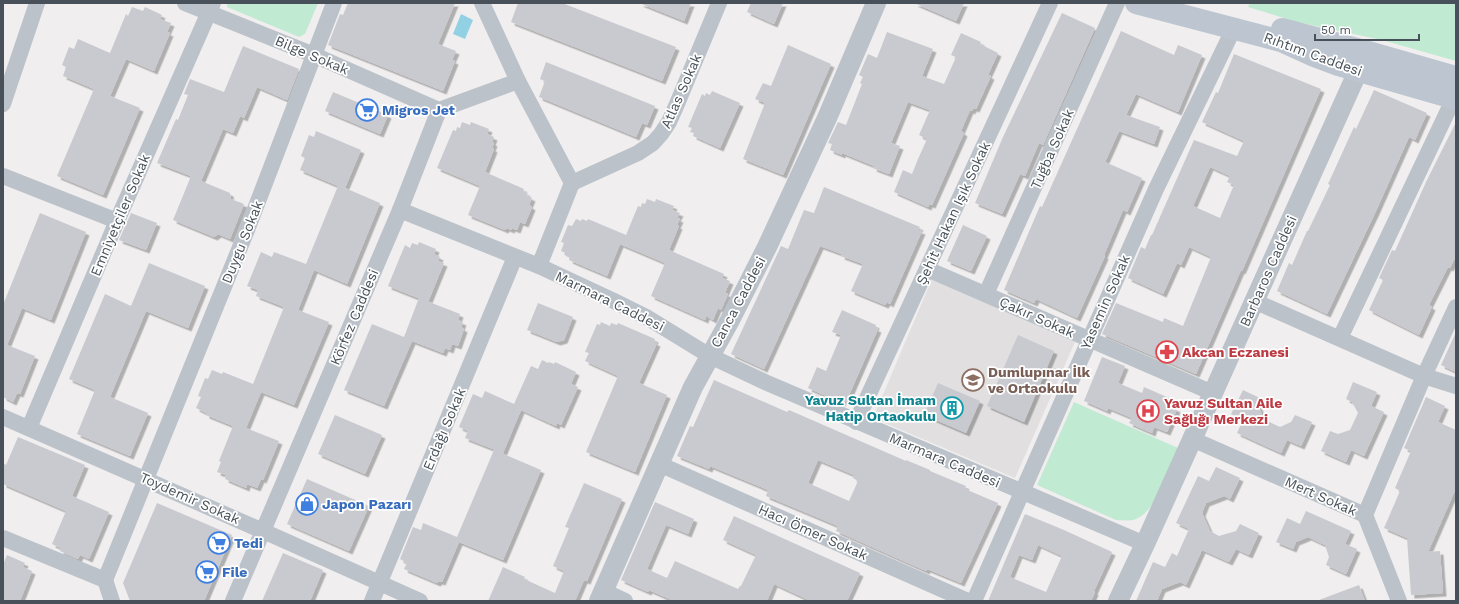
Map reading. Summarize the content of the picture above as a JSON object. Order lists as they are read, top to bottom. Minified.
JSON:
{"streets":{"main road":["Rıhtım Caddesi"],"street":["Bilge Sokak","Atlas Sokak","Tuğba Sokak","Şehit Hakan Işık Sokak","Emniyetçiler Sokak","Duygu Sokak","Barbaros Caddesi","Marmara Caddesi","Canca Caddesi","Yasemin Sokak","Körfez Caddesi","Çakır Sokak","Erdağı Sokak","Mert Sokak","Toydemir Sokak","Hacı Ömer Sokak"]},"crossings":[["Rıhtım Caddesi","Barbaros Caddesi"],["Rıhtım Caddesi","Yasemin Sokak"],["Bilge Sokak","Emniyetçiler Sokak"],["Bilge Sokak","Duygu Sokak"],["Bilge Sokak","Körfez Caddesi"],["Tuğba Sokak","Çakır Sokak"],["Şehit Hakan Işık Sokak","Marmara Caddesi"],["Şehit Hakan Işık Sokak","Çakır Sokak"],["Emniyetçiler Sokak","Toydemir Sokak"],["Duygu Sokak","Toydemir Sokak"],["Barbaros Caddesi","Marmara Caddesi"],["Barbaros Caddesi","Çakır Sokak"],["Barbaros Caddesi","Mert Sokak"],["Marmara Caddesi","Canca Caddesi"],["Marmara Caddesi","Yasemin Sokak"],["Marmara Caddesi","Körfez Caddesi"],["Marmara Caddesi","Erdağı Sokak"],["Canca Caddesi","Hacı Ömer Sokak"],["Yasemin Sokak","Çakır Sokak"],["Körfez Caddesi","Toydemir Sokak"],["Erdağı Sokak","Toydemir Sokak"]],"places":{"supermarket":["Migros Jet","Tedi","File"],"pharmacy":["Akcan Eczanesi"],"school or university":["Dumlupınar İlk ve Ortaokulu"],"building":["Yavuz Sultan İmam Hatip Ortaokulu"],"hospital":["Yavuz Sultan Aile Sağlığı Merkezi"],"shop":["Japon Pazarı"]},"scale_bar":"50 m"}
